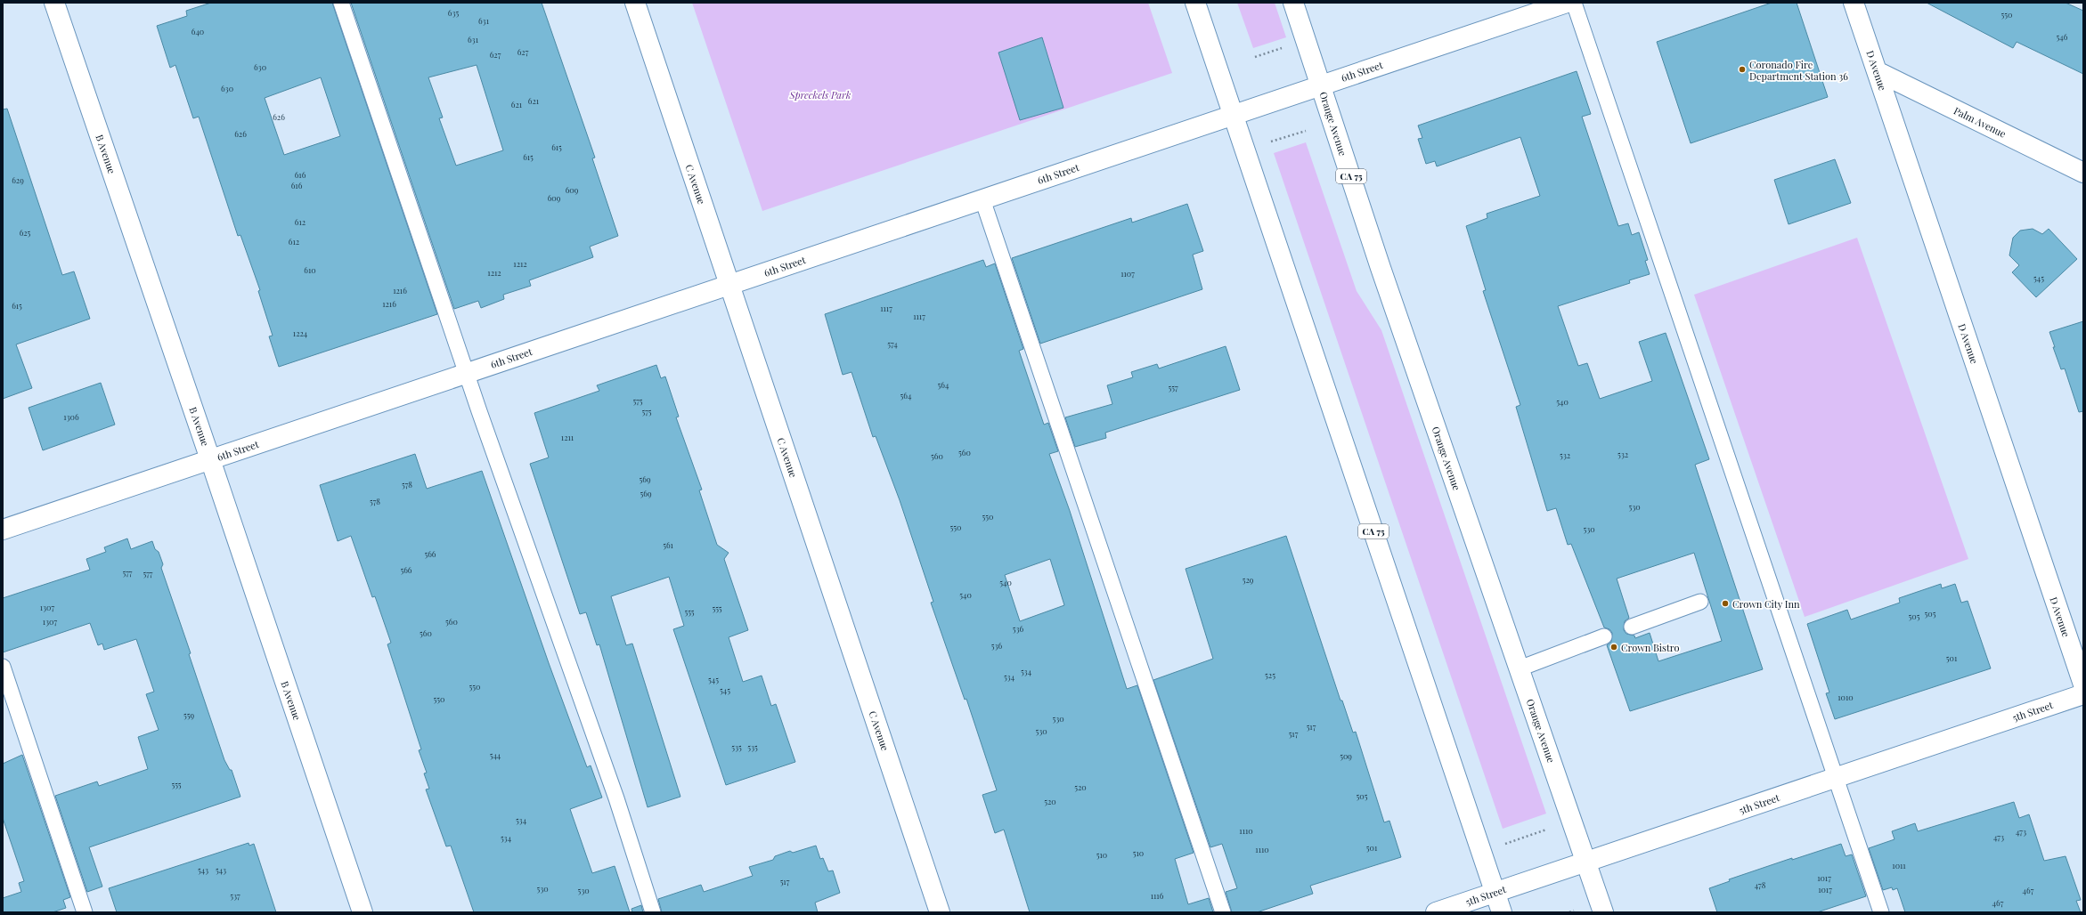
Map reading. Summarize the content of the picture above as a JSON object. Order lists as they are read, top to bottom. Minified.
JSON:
{"streets":{"main road":["D Avenue","6th Street","Palm Avenue","Orange Avenue","B Avenue","CA 75","C Avenue","5th Street"]},"crossings":[["D Avenue","Palm Avenue"],["6th Street","Orange Avenue"],["6th Street","B Avenue"],["6th Street","CA 75"],["6th Street","C Avenue"],["Orange Avenue","5th Street"],["CA 75","5th Street"]],"parks":["Spreckels Park"],"places":["Coronado Fire Department Station 36","Crown City Inn","Crown Bistro"],"house_numbers":["635","550","631","640","546","631","627","627","630","630","621","621","626","626","615","615","616","629","616","609","609","612","625","612","1212","610","1212","1107","545","1216","1216","615","1117","1117","1224","574","564","557","564","575","540","575","1306","1211","560","532","532","560","569","578","569","578","530","550","550","530","561","566","566","577","577","529","540","540","1307","555","555","505","505","1307","560","536","560","536","501","534","525","534","545","550","545","1010","550","559","530","517","530","517","535","535","544","509","555","520","505","520","534","1110","473","473","534","501","1110","510","510","1011","543","543","1017","517","478","530","1017","530","467","537","1116","467"]}
